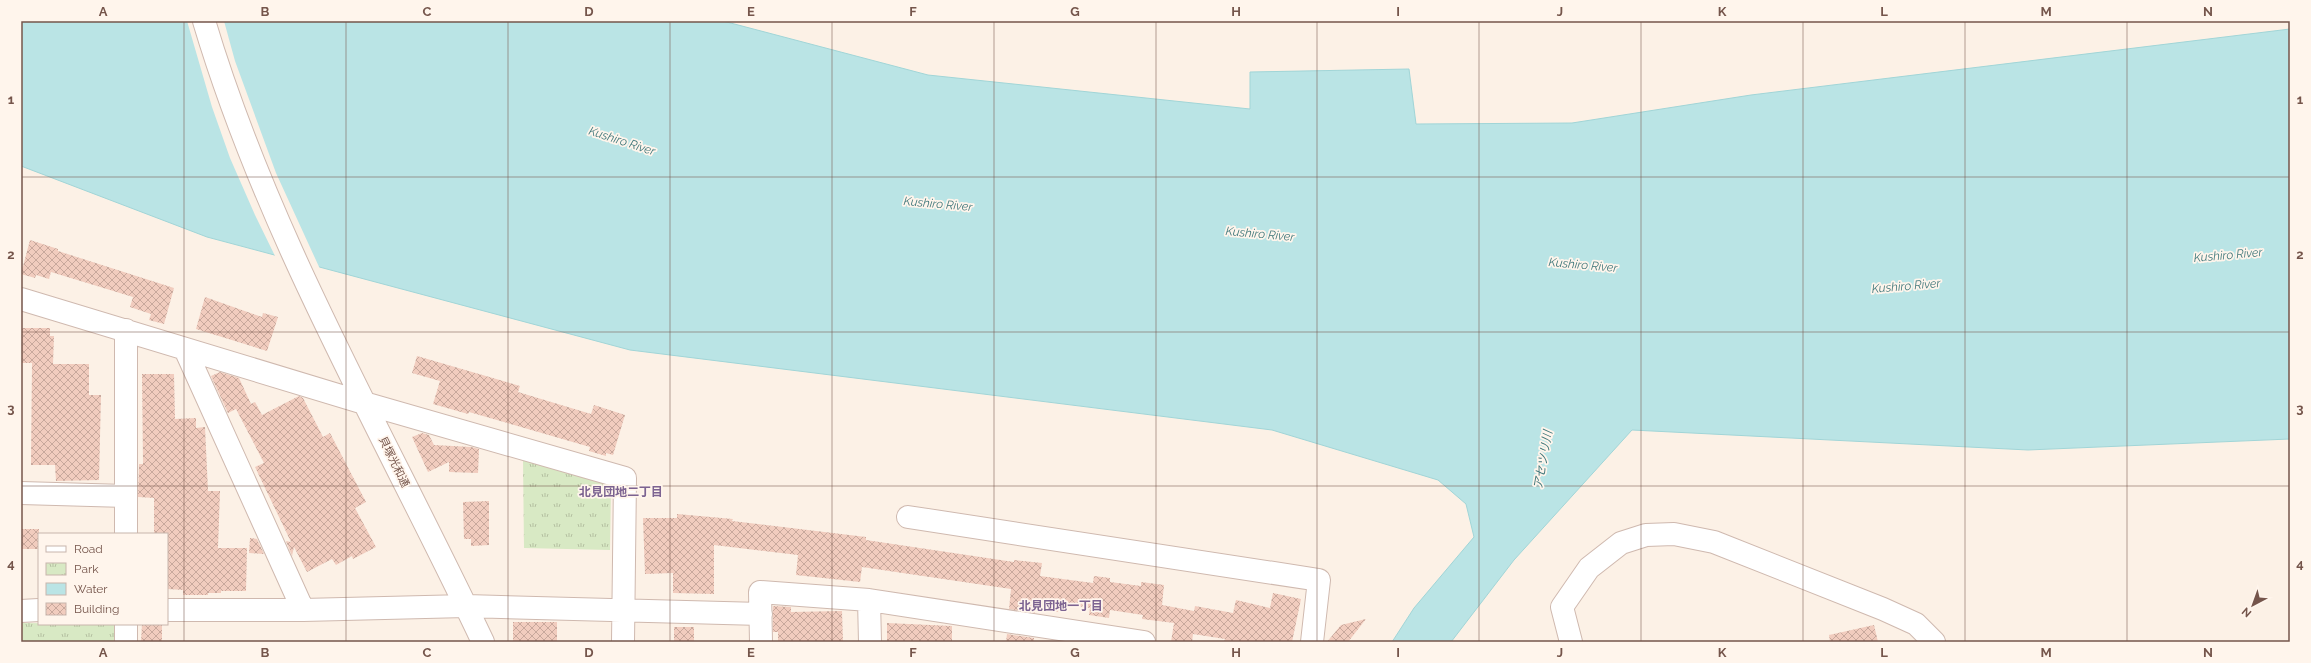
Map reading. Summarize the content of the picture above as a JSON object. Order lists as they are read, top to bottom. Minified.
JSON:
{"streets":{"street":["貝塚光和通"]},"districts":["北見団地二丁目","北見団地一丁目"],"water":["Kushiro River","アセツリ川"],"legend":["Road","Park","Water","Building"],"north":"bottom left","grid":{"columns":["A","B","C","D","E","F","G","H","I","J","K","L","M","N"],"rows":["1","2","3","4"]}}
